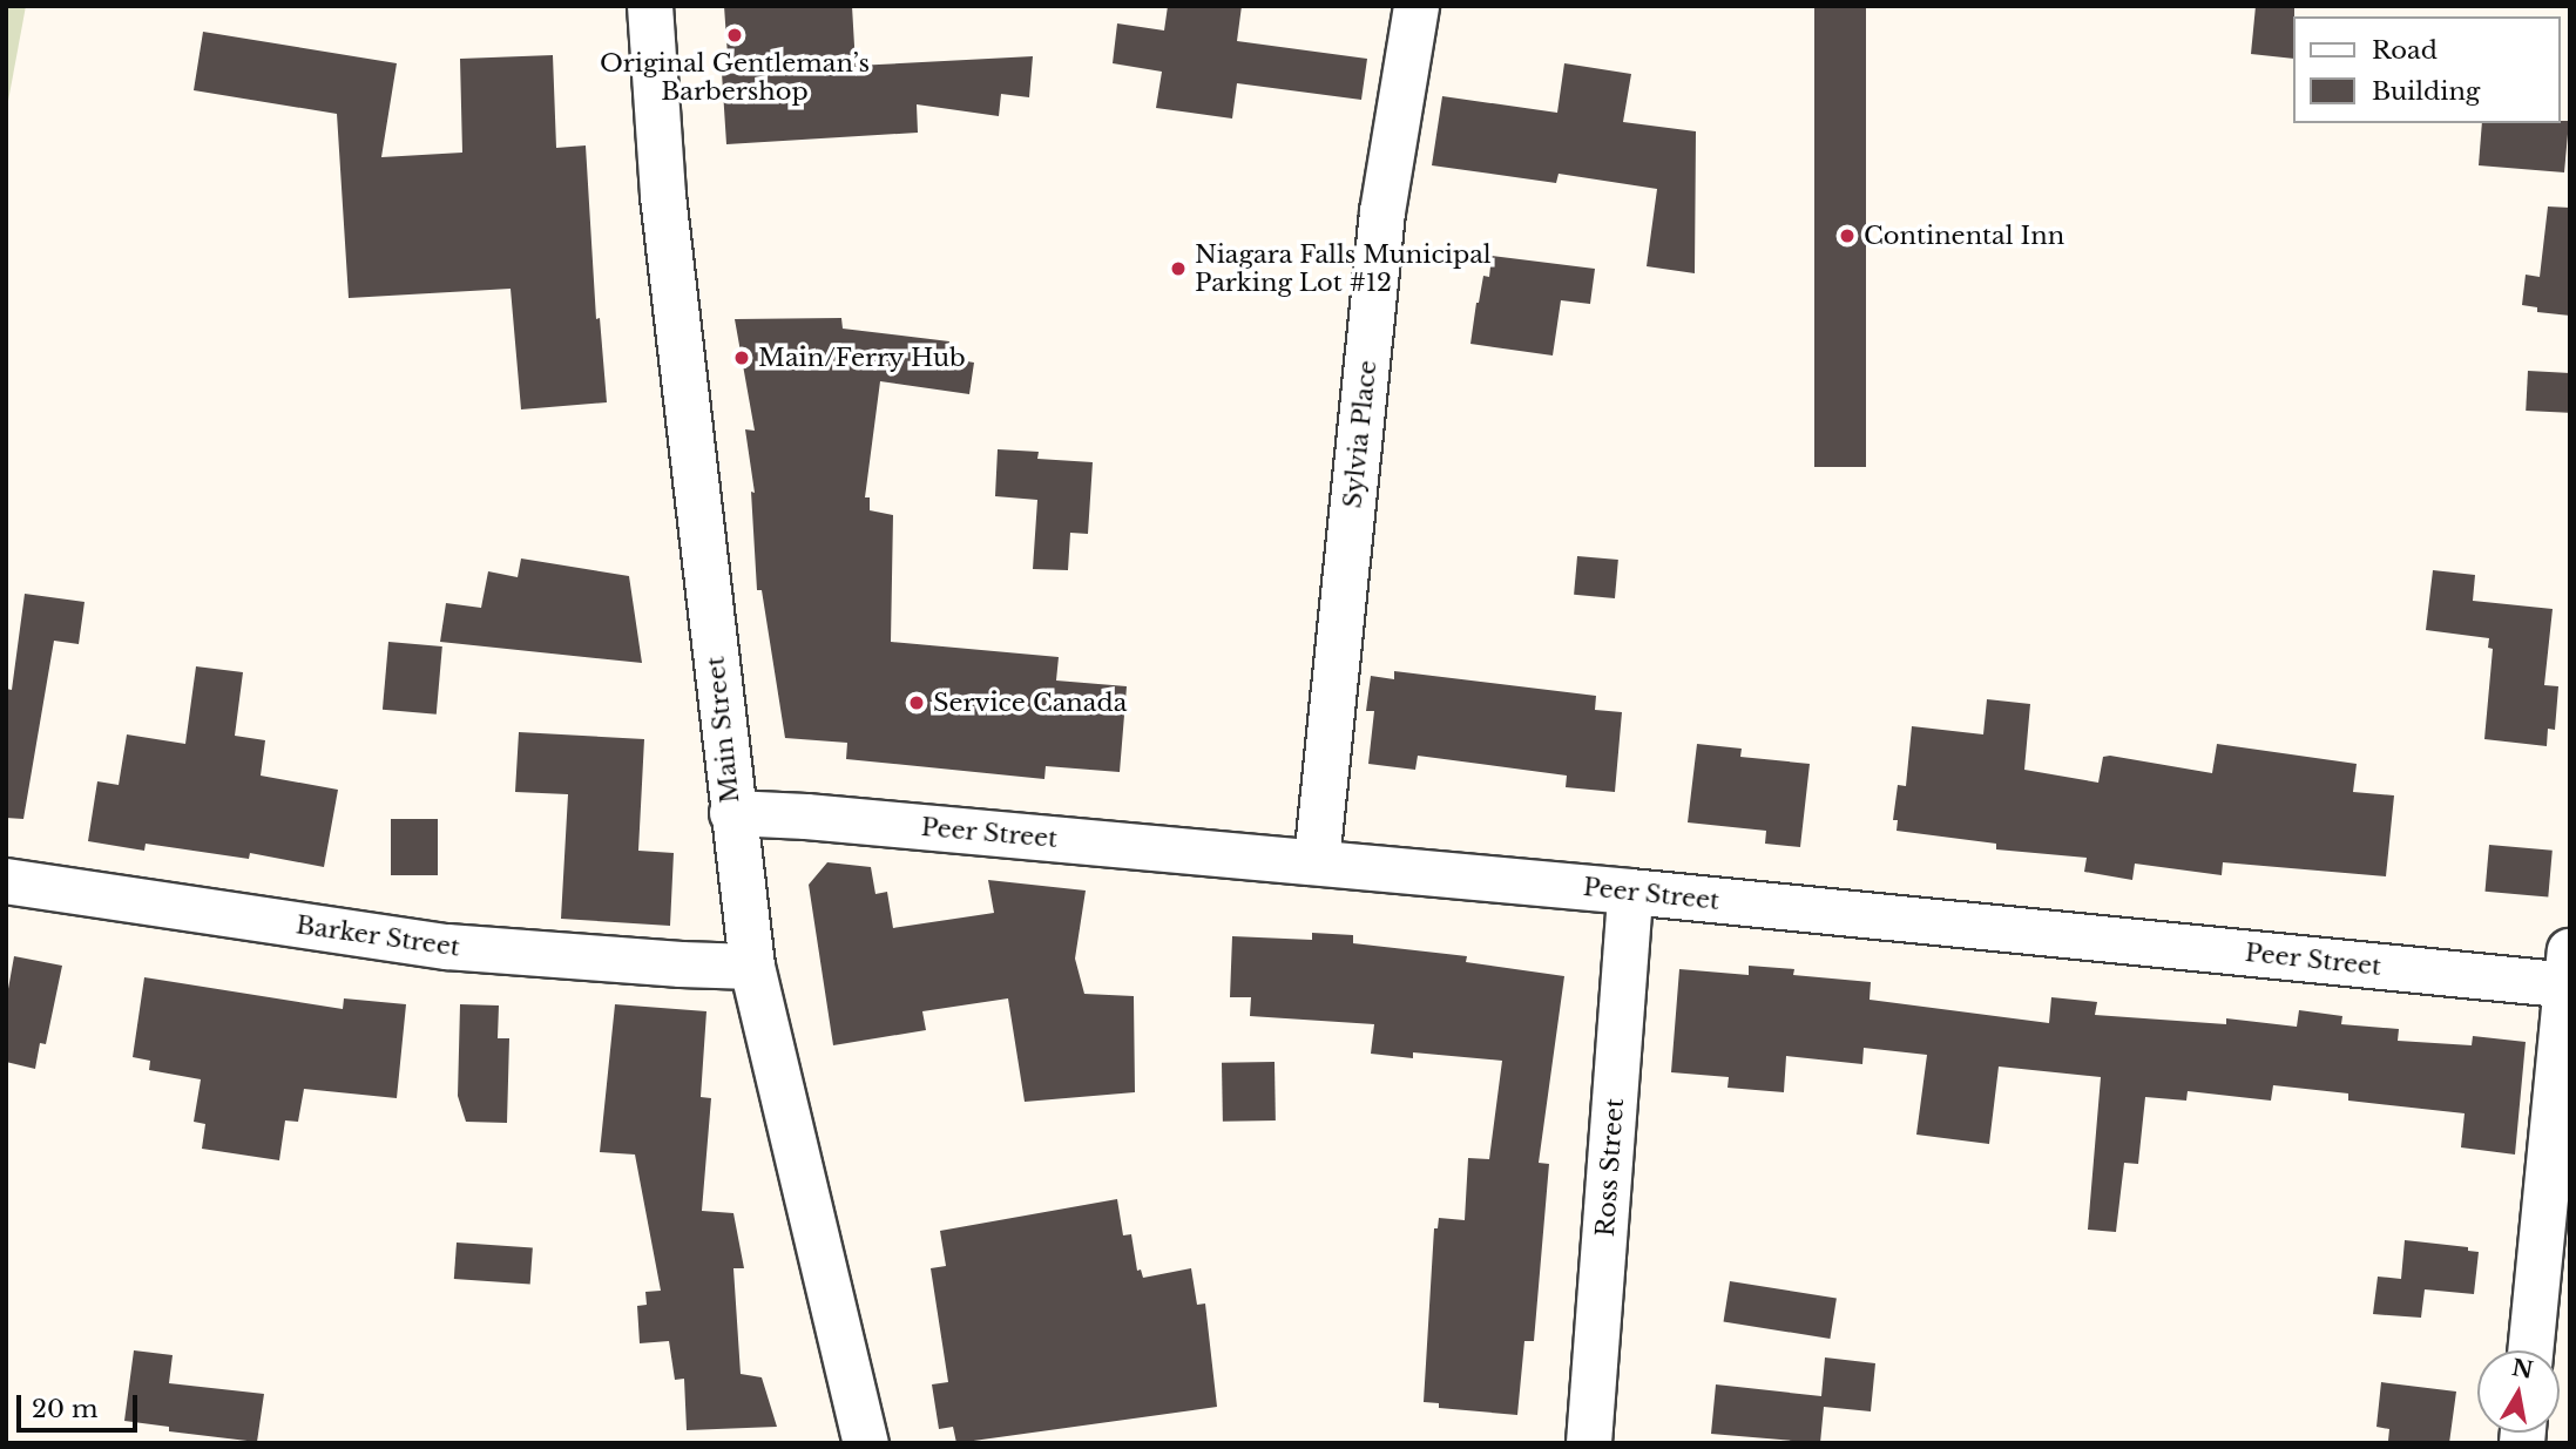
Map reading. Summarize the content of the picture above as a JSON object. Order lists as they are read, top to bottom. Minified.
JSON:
{"streets":{"street":["Sylvia Place","Main Street","Peer Street","Barker Street","Ross Street"]},"crossings":[["Sylvia Place","Peer Street"],["Main Street","Peer Street"],["Main Street","Barker Street"],["Peer Street","Ross Street"]],"places":["Original Gentleman’s Barbershop","Continental Inn","Niagara Falls Municipal Parking Lot #12","Main/Ferry Hub","Service Canada"],"legend":["Road","Building"],"scale_bar":"20 m","north":"top"}
